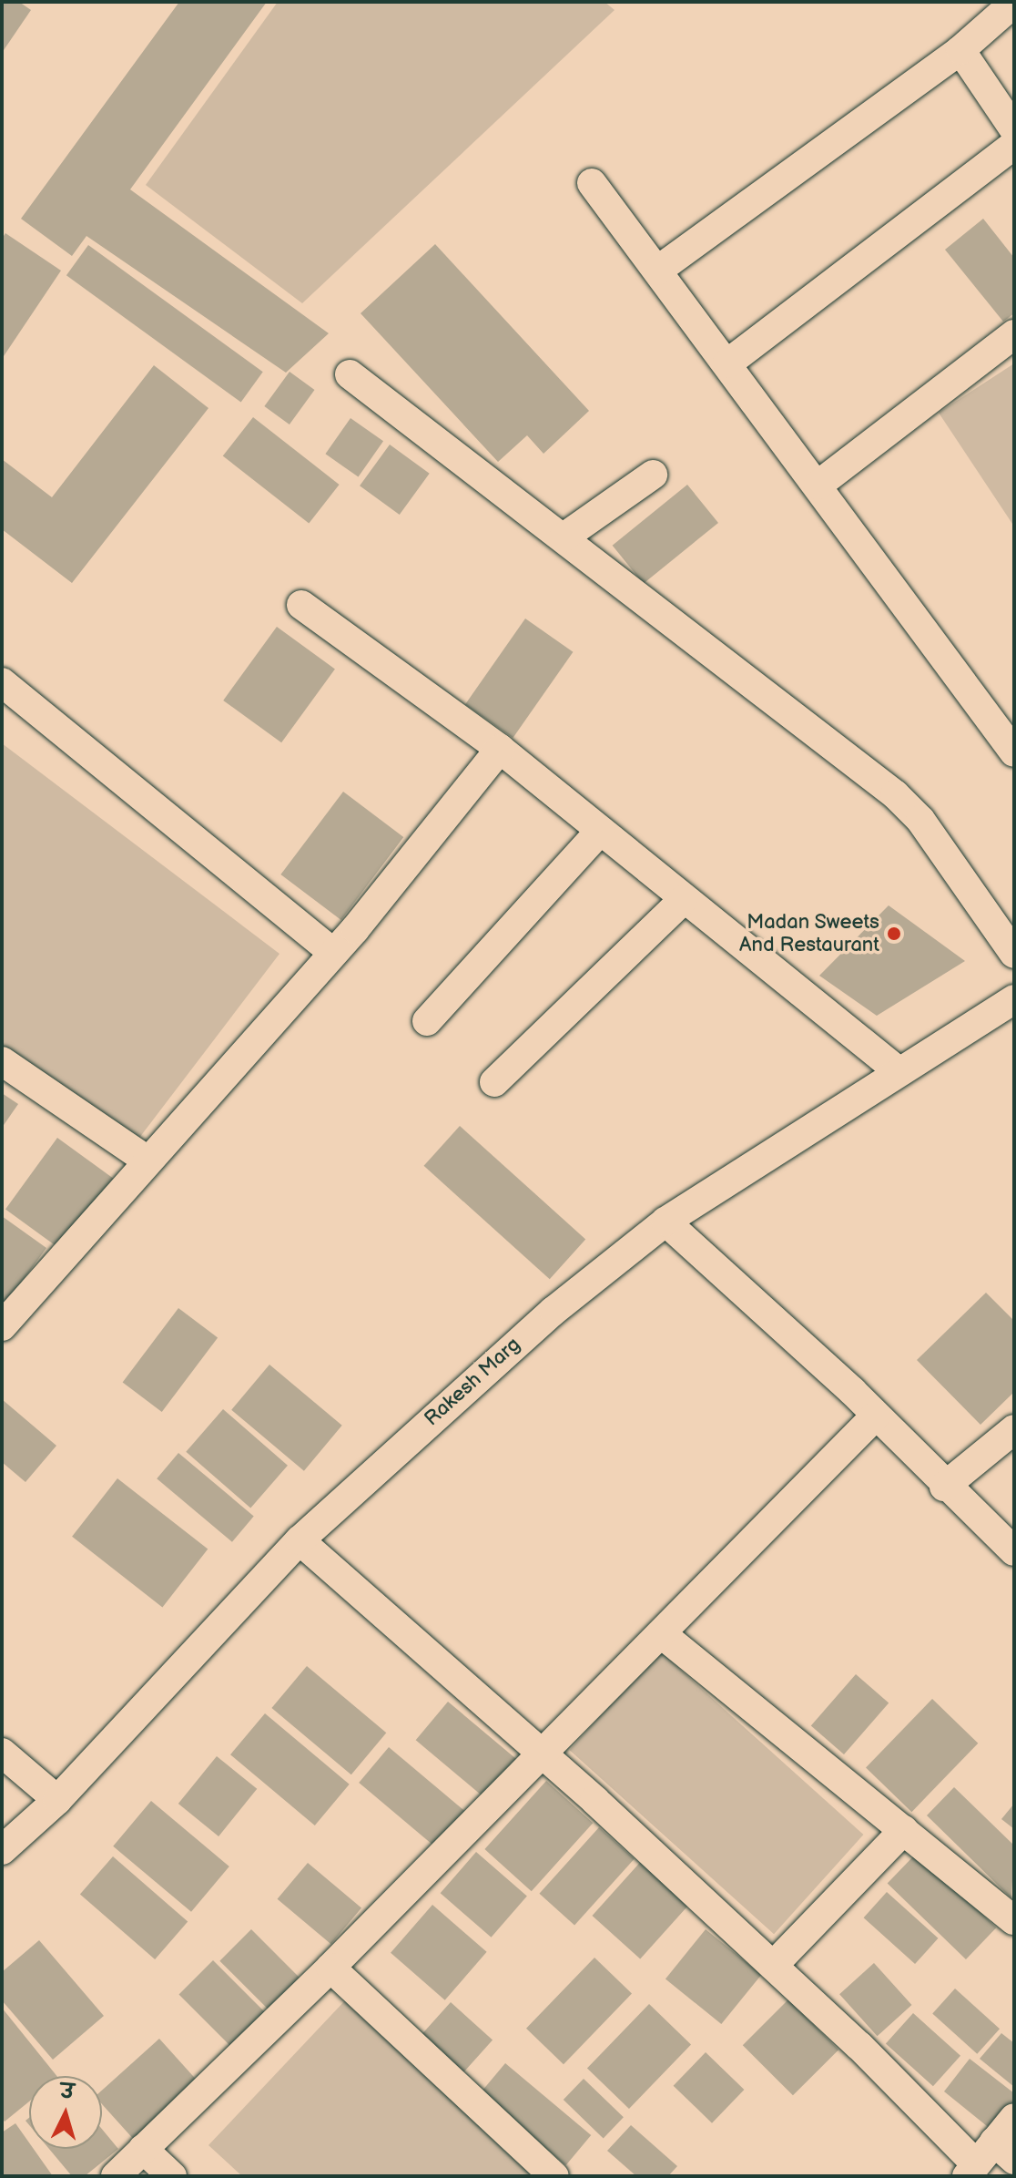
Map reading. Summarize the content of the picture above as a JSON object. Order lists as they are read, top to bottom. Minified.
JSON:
{"streets":{"street":["Rakesh Marg"]},"places":["Madan Sweets And Restaurant"],"north":"top"}
